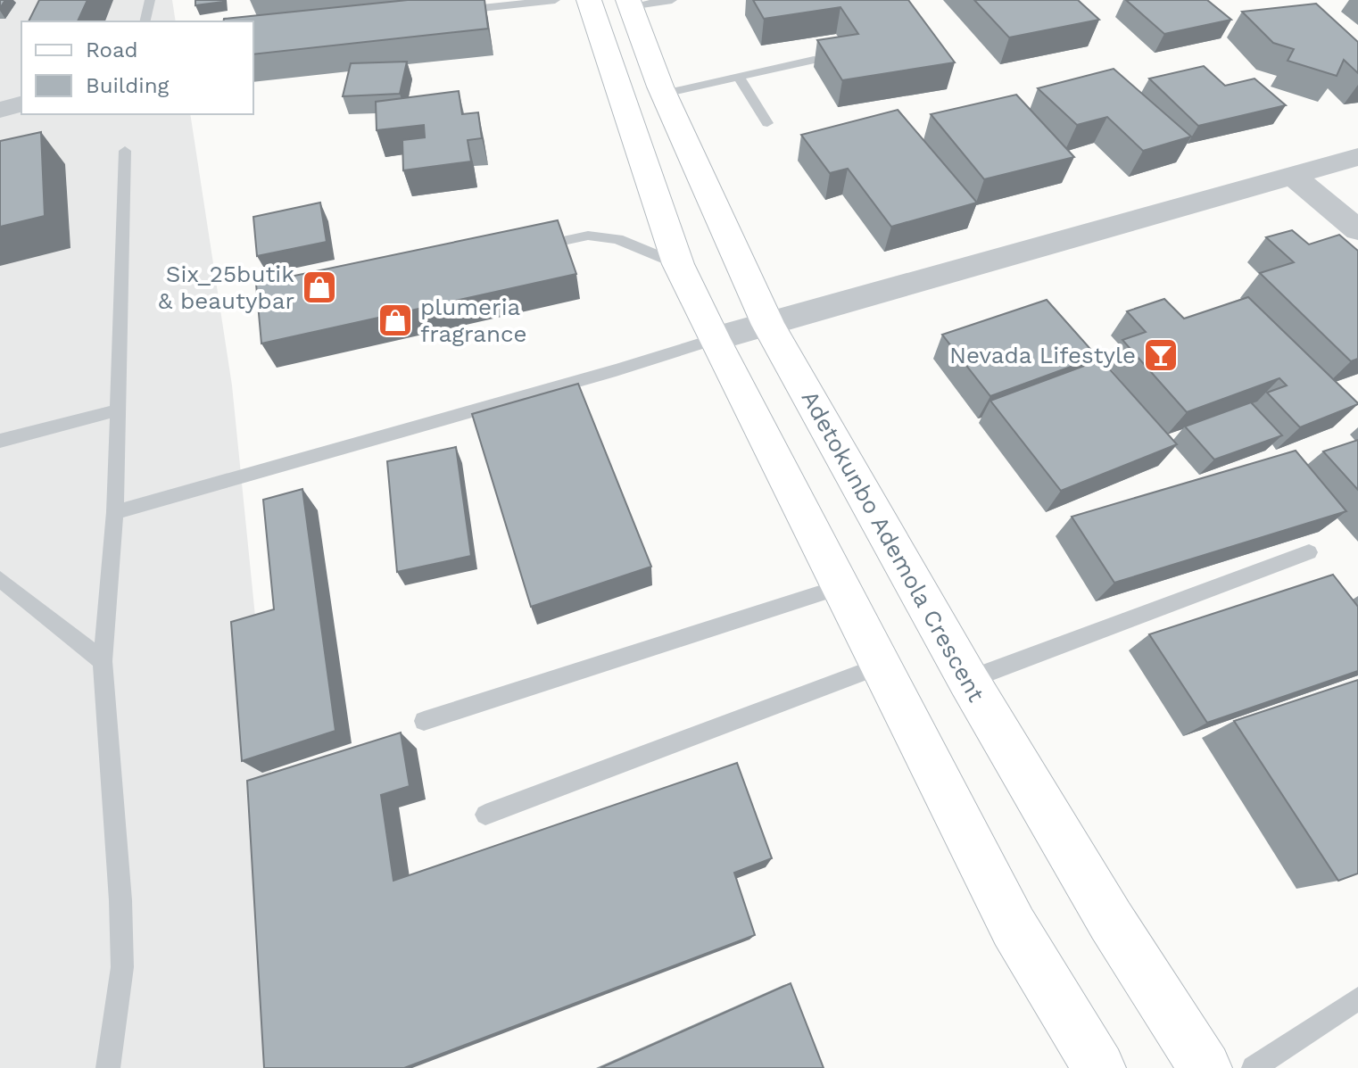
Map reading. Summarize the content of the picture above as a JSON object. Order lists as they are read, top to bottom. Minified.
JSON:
{"streets":{"main road":["Adetokunbo Ademola Crescent"]},"places":{"shop":["Six_25butik & beautybar","plumeria fragrance"],"bar":["Nevada Lifestyle"]},"legend":["Road","Building"]}
